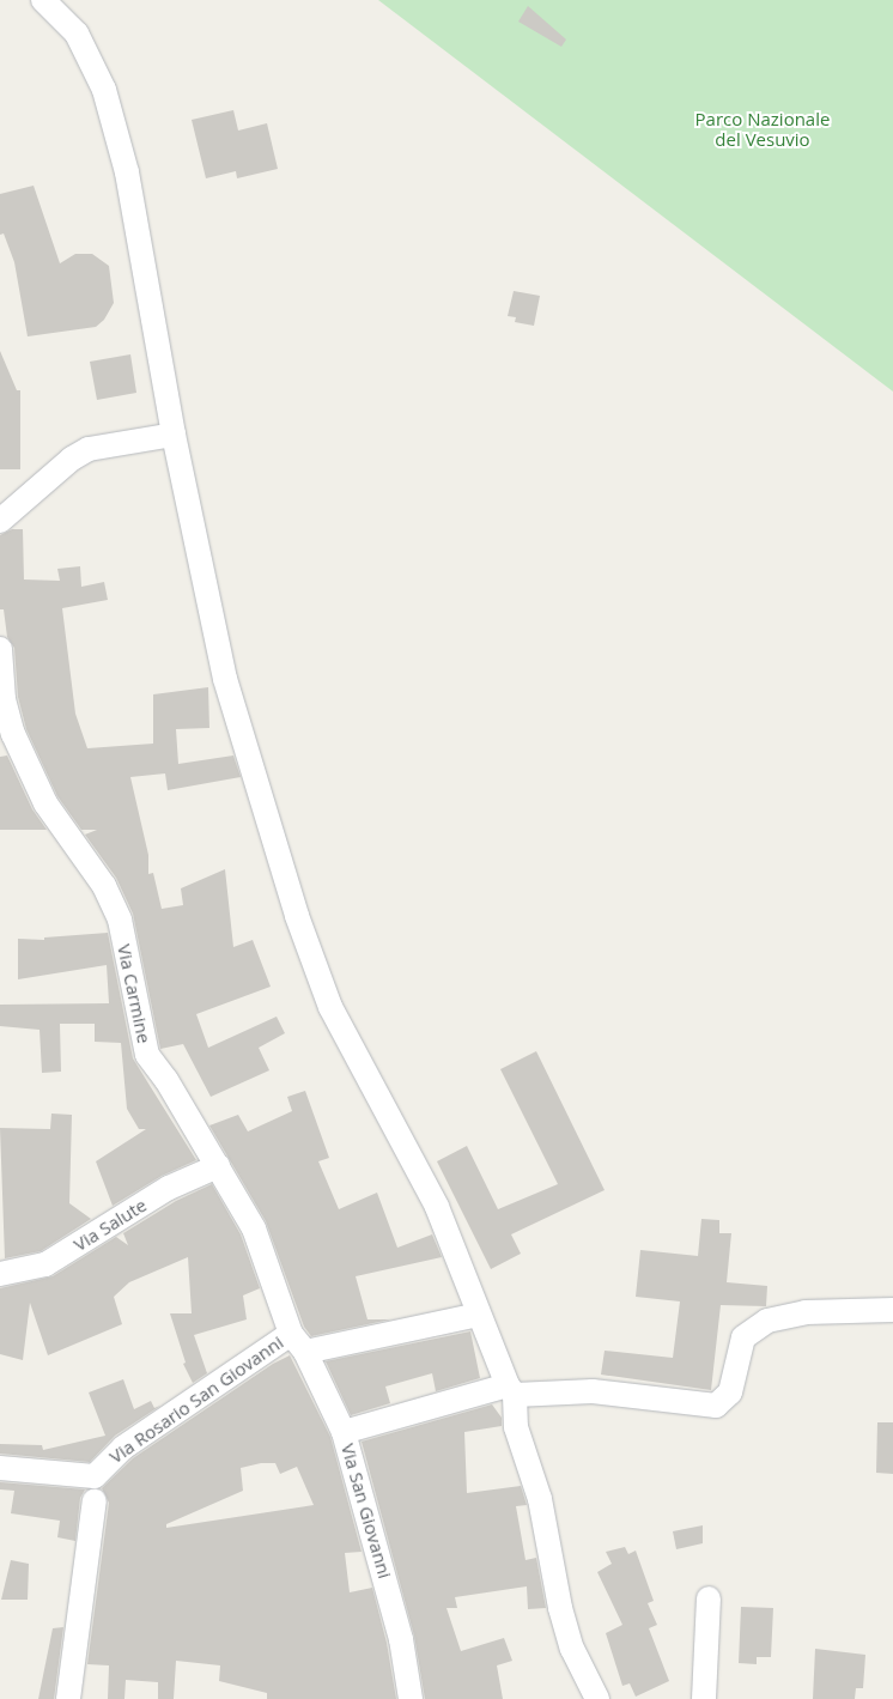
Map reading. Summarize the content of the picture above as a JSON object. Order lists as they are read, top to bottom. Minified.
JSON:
{"streets":{"street":["Via Carmine","Via Salute","Via Rosario San Giovanni","Via San Giovanni"]},"crossings":[["Via Carmine","Via Salute"],["Via Carmine","Via Rosario San Giovanni"],["Via Carmine","Via San Giovanni"],["Via Rosario San Giovanni","Via San Giovanni"]],"parks":["Parco Nazionale del Vesuvio"]}
